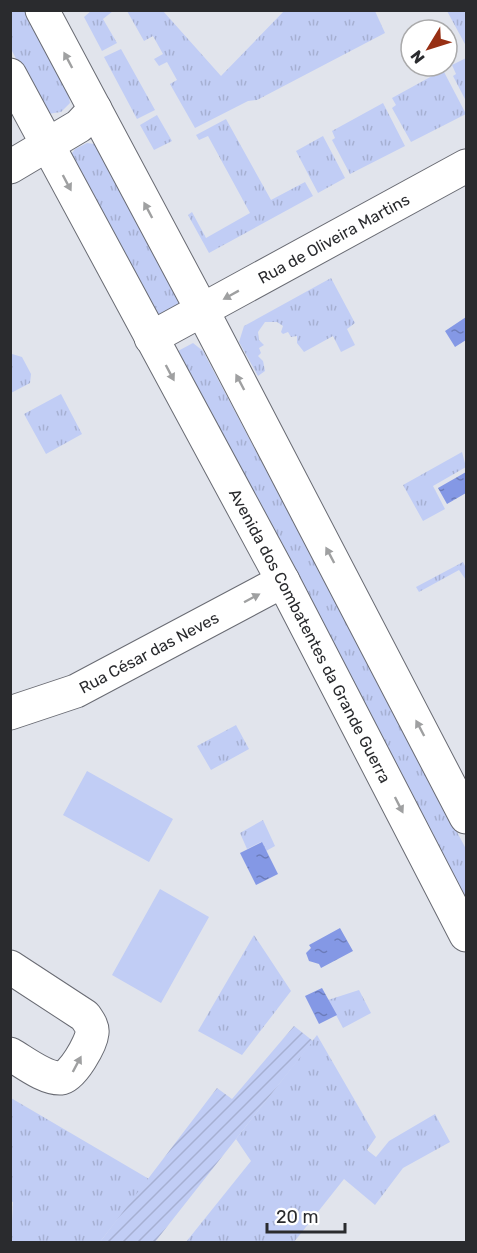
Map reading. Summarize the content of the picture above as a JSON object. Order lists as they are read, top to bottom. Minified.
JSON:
{"streets":{"main road":["Rua de Oliveira Martins","Avenida dos Combatentes da Grande Guerra","Rua César das Neves"]},"crossings":[["Avenida dos Combatentes da Grande Guerra","Rua César das Neves"]],"one_way":["Rua de Oliveira Martins","Rua César das Neves"],"scale_bar":"20 m","north":"bottom left"}
